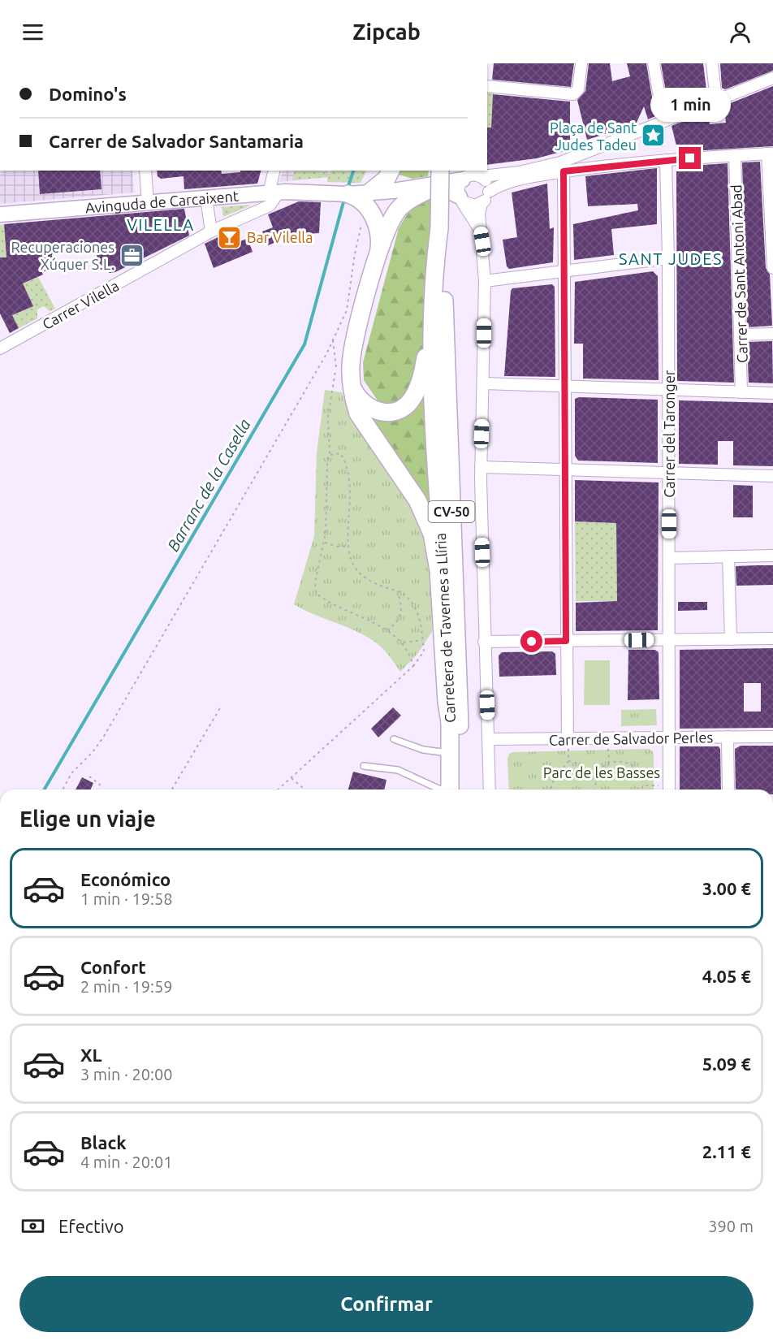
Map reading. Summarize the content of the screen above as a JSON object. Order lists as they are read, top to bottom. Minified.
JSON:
{"streets":{"main road":["Avinguda de Carcaixent","CV-50","Carretera de Tavernes a Llíria"],"street":["Carrer de Sant Antoni Abad","Carrer Vilella","Carrer del Taronger","Carrer de Salvador Perles"]},"crossings":[["Avinguda de Carcaixent","Carrer Vilella"],["Carrer del Taronger","Carrer de Salvador Perles"]],"districts":["VILELLA","SANT JUDES"],"water":["Barranc de la Casella"],"parks":["Parc de les Basses"],"places":{"place":["Plaça de Sant Judes Tadeu"],"bar":["Bar Vilella"],"office":["Recuperaciones Xúquer S.L."]},"page":{"header":"Zipcab","banner":["Domino's","Carrer de Salvador Santamaria"],"bubble":"1 min","heading":"Elige un viaje","list":[{"name":"Económico","note":"1 min · 19:58","value":"3.00 €"},{"name":"Confort","note":"2 min · 19:59","value":"4.05 €"},{"name":"XL","note":"3 min · 20:00","value":"5.09 €"},{"name":"Black","note":"4 min · 20:01","value":"2.11 €"}],"pay":["Efectivo","390 m"],"buttons":"Confirmar"}}
